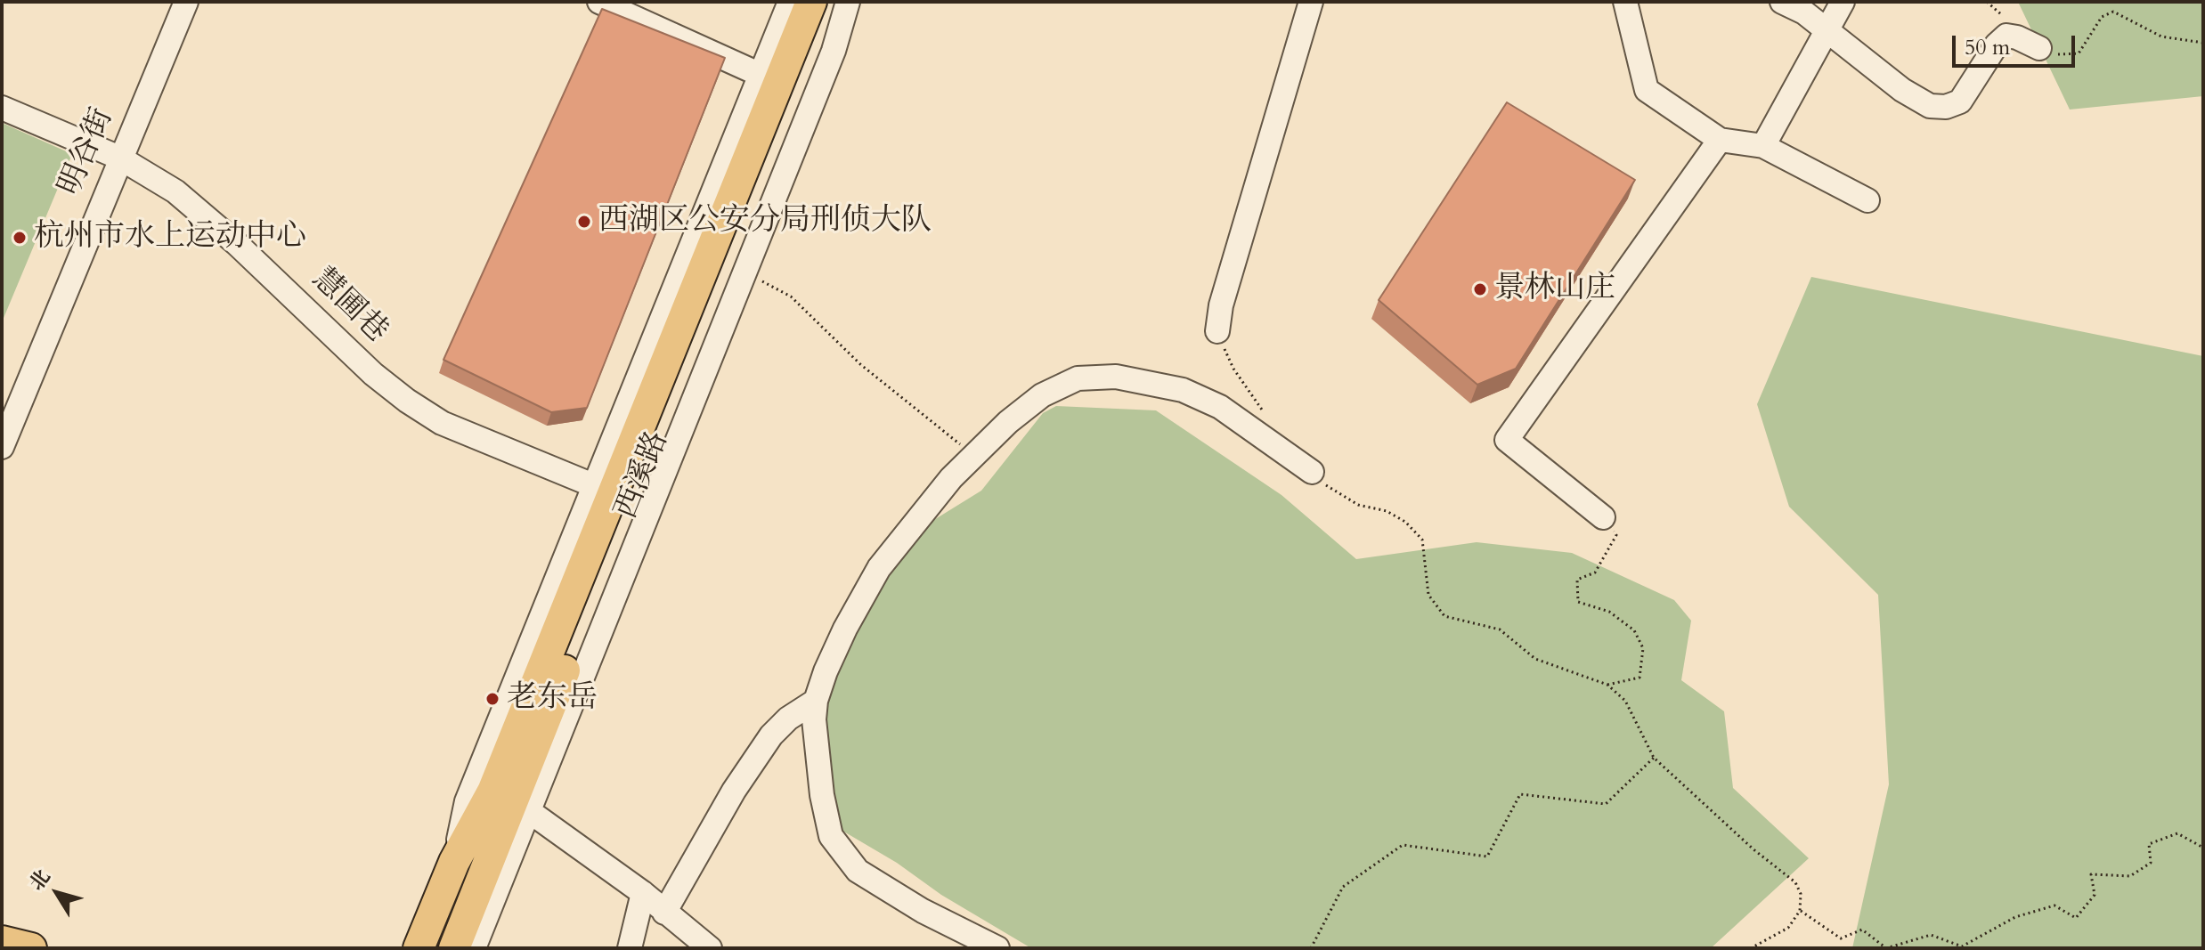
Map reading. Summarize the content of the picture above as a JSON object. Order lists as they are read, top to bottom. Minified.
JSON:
{"streets":{"main road":["西溪路"],"street":["明谷街","慧圃巷"]},"crossings":[["明谷街","慧圃巷"],["慧圃巷","西溪路"]],"places":["西湖区公安分局刑侦大队","杭州市水上运动中心","景林山庄","老东岳"],"scale_bar":"50 m","north":"top left"}
